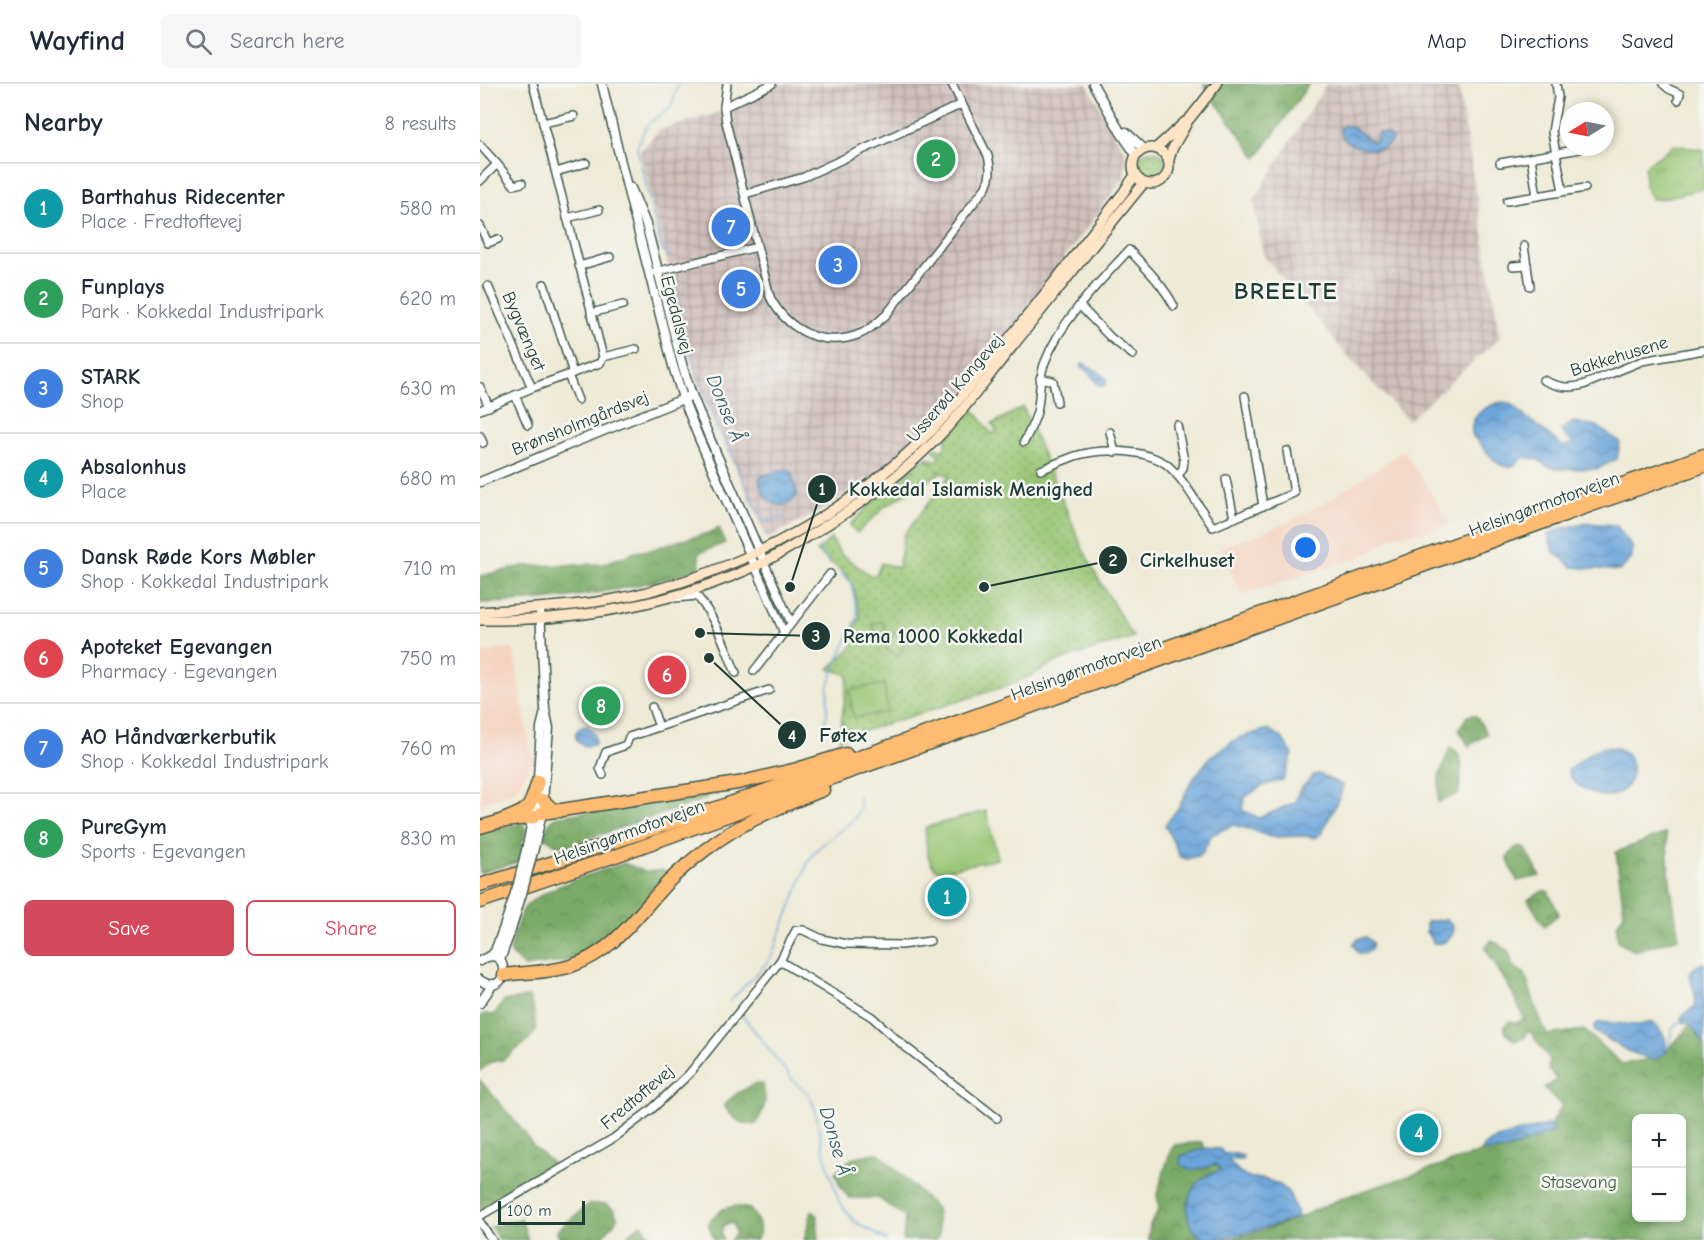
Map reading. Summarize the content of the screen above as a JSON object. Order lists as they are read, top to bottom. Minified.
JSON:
{"streets":{"highway":["Helsingørmotorvejen"],"main road":["Usserød Kongevej"],"street":["Egedalsvej","Bygvænget","Bakkehusene","Brønsholmgårdsvej","Fredtoftevej"]},"crossings":[["Egedalsvej","Usserød Kongevej"],["Egedalsvej","Brønsholmgårdsvej"]],"districts":["BREELTE"],"water":["Donse Å"],"parks":["Stasevang"],"places":["Kokkedal Islamisk Menighed","Cirkelhuset","Rema 1000 Kokkedal","Føtex"],"scale_bar":"100 m","north":"left","page":{"header":"Wayfind","search":"Search here","nav":["Map","Directions","Saved"],"heading":["Nearby","8 results"],"pins":["2","7","3","5","6","8","1","4"],"list":[{"mark":"1","name":"Barthahus Ridecenter","note":"Place · Fredtoftevej","value":"580 m"},{"mark":"2","name":"Funplays","note":"Park · Kokkedal Industripark","value":"620 m"},{"mark":"3","name":"STARK","note":"Shop","value":"630 m"},{"mark":"4","name":"Absalonhus","note":"Place","value":"680 m"},{"mark":"5","name":"Dansk Røde Kors Møbler","note":"Shop · Kokkedal Industripark","value":"710 m"},{"mark":"6","name":"Apoteket Egevangen","note":"Pharmacy · Egevangen","value":"750 m"},{"mark":"7","name":"AO Håndværkerbutik","note":"Shop · Kokkedal Industripark","value":"760 m"},{"mark":"8","name":"PureGym","note":"Sports · Egevangen","value":"830 m"}],"buttons":["Save","Share"],"map_buttons":["+","−"],"scale":"100 m"}}
